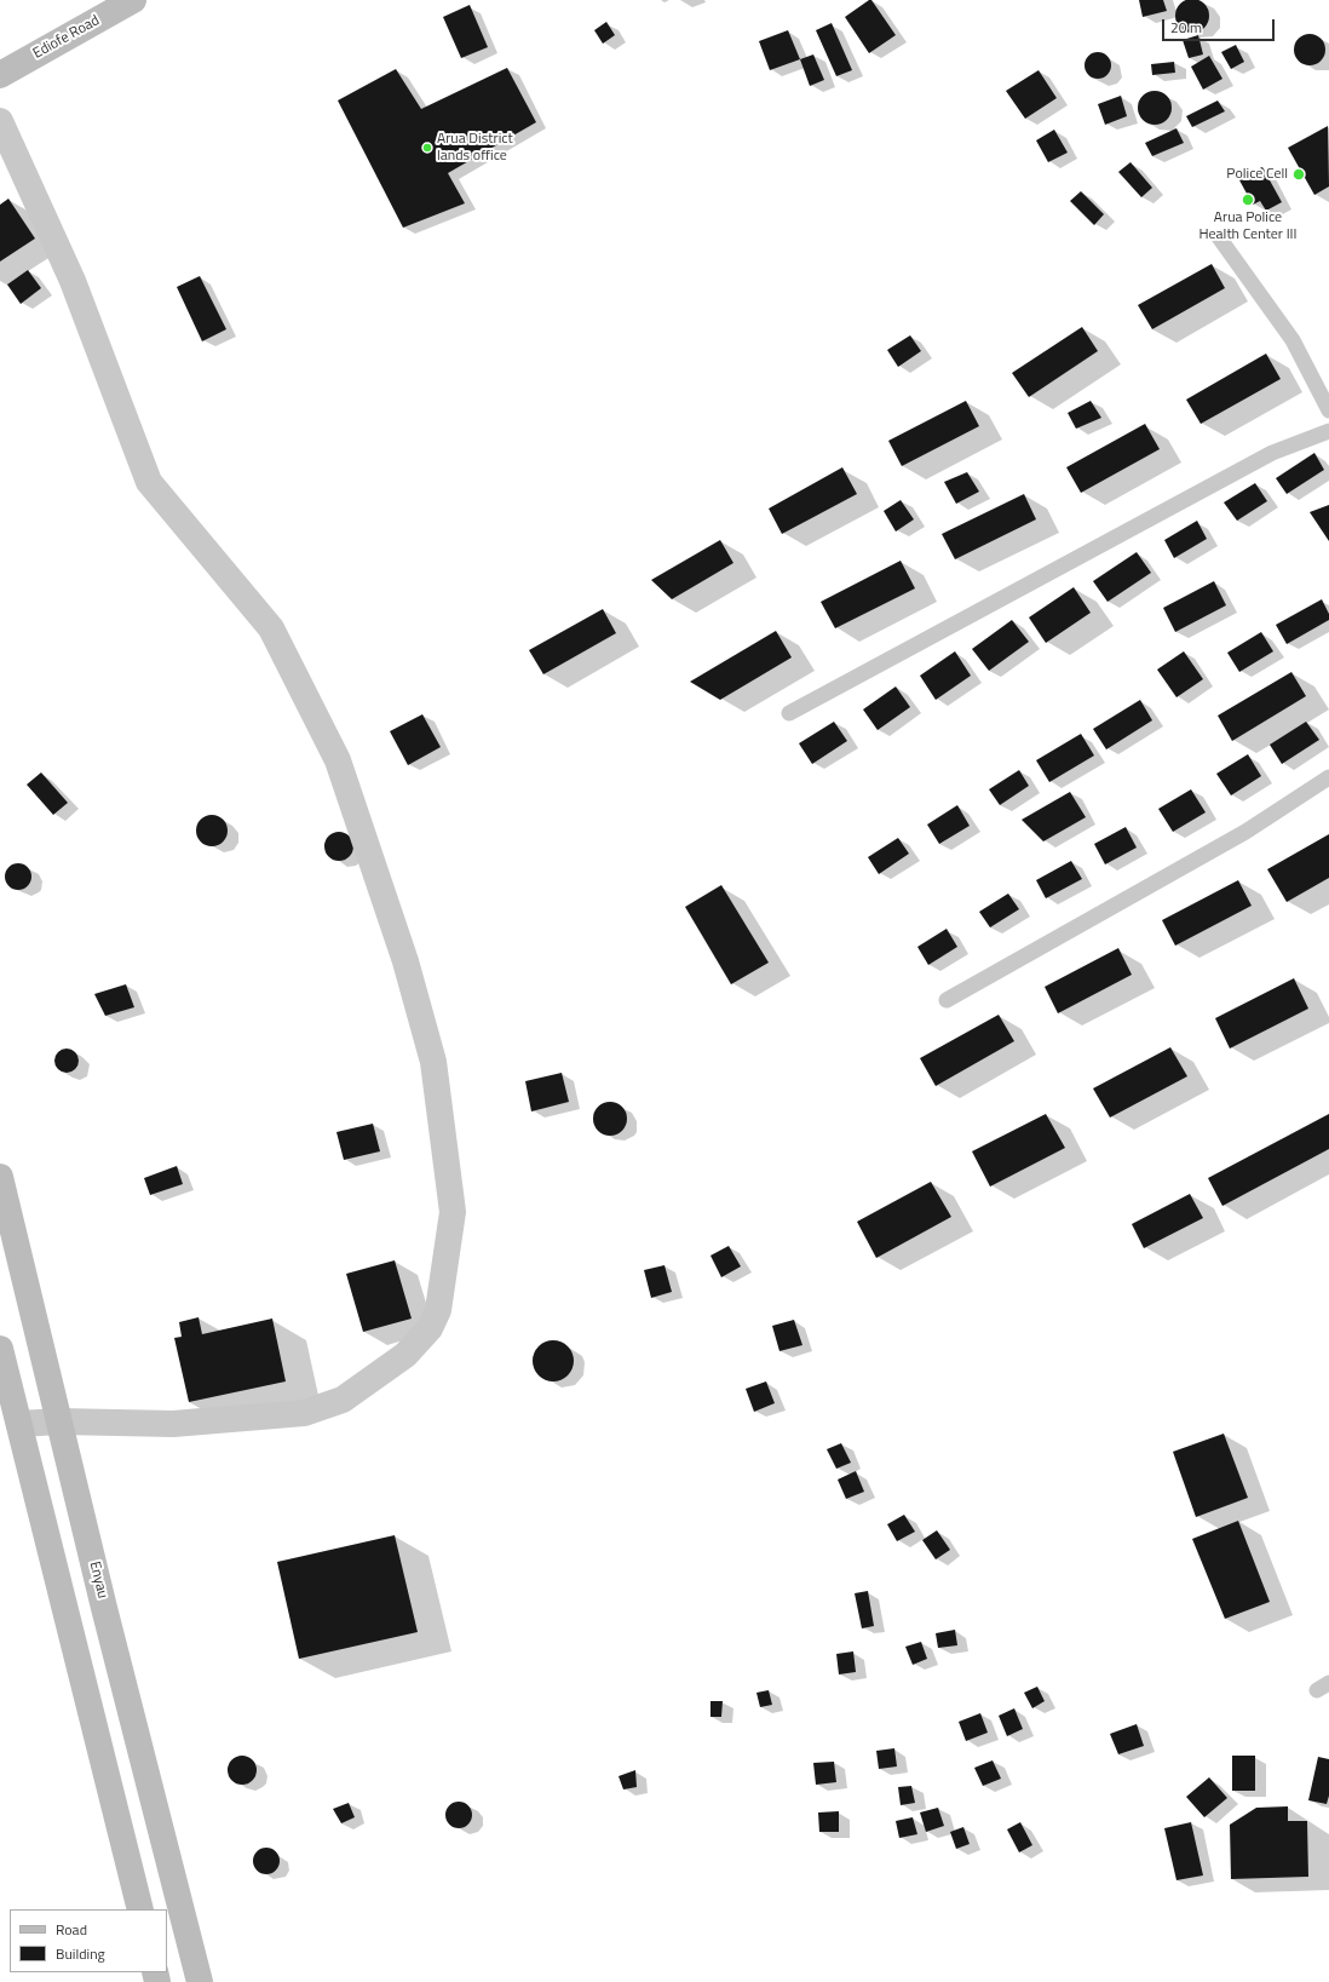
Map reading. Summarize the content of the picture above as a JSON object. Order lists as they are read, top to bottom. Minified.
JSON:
{"streets":{"street":["Ediofe Road","Enyau"]},"places":["Arua District lands office","Police Cell","Arua Police Health Center III"],"legend":["Road","Building"],"scale_bar":"20 m"}
